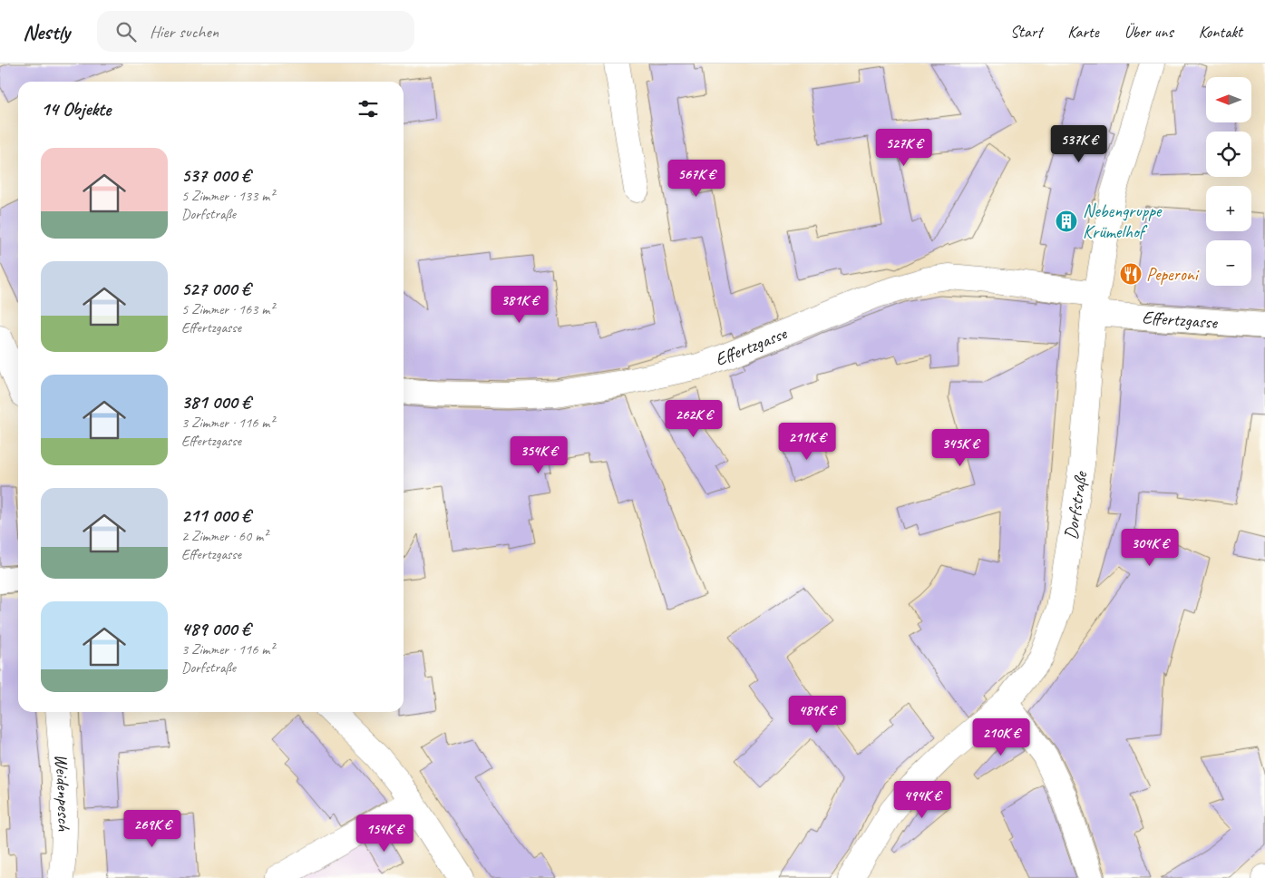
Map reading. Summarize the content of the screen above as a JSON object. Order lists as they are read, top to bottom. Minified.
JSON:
{"streets":{"street":["Effertzgasse","Dorfstraße","Weidenpesch"]},"crossings":[["Effertzgasse","Dorfstraße"]],"places":{"building":["Nebengruppe Krümelhof"],"restaurant":["Peperoni"]},"north":"left","page":{"header":"Nestly","search":"Hier suchen","nav":["Start","Karte","Über uns","Kontakt"],"map_buttons":["+","−"],"heading":"14 Objekte","price":["537K €","527K €","567K €","381K €","262K €","211K €","345K €","354K €","304K €","489K €","210K €","494K €","269K €","154K €"],"list":[{"name":"537 000 €","note":"5 Zimmer · 133 m² · Dorfstraße"},{"name":"527 000 €","note":"5 Zimmer · 163 m² · Effertzgasse"},{"name":"381 000 €","note":"3 Zimmer · 116 m² · Effertzgasse"},{"name":"211 000 €","note":"2 Zimmer · 60 m² · Effertzgasse"},{"name":"489 000 €","note":"3 Zimmer · 116 m² · Dorfstraße"}]}}
